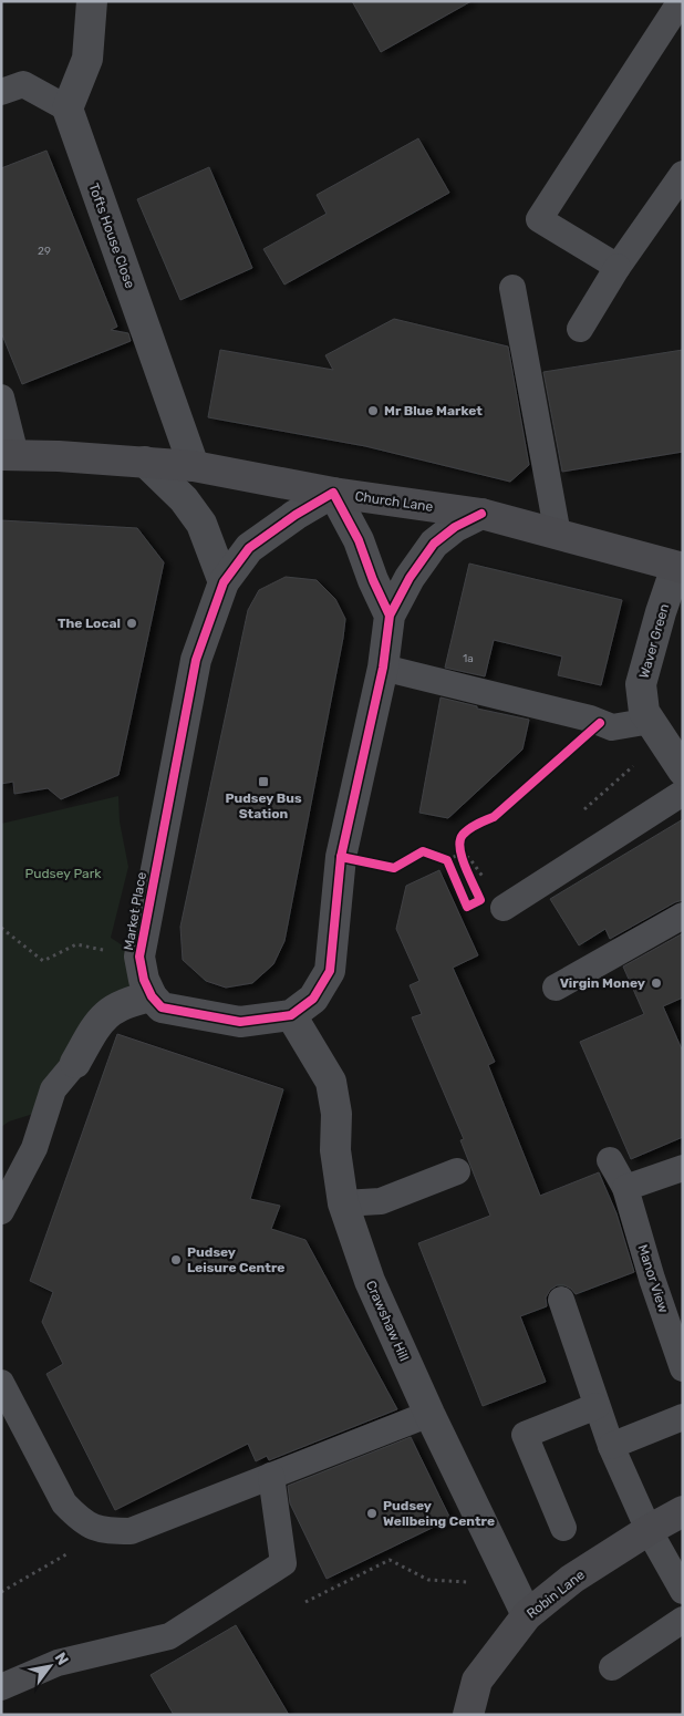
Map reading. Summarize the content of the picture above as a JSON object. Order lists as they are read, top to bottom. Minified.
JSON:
{"streets":{"main road":["Church Lane","Robin Lane"],"street":["Tofts House Close","Waver Green","Market Place","Crawshaw Hill"],"lane":["Manor View"]},"crossings":[["Tofts House Close","Church Lane"],["Church Lane","Waver Green"],["Church Lane","Market Place"],["Crawshaw Hill","Robin Lane"]],"parks":["Pudsey Park"],"places":{"other":["Mr Blue Market","The Local","Virgin Money","Pudsey Leisure Centre","Pudsey Wellbeing Centre"],"transit":["Pudsey Bus Station"]},"house_numbers":["29","1a"],"north":"top right"}
